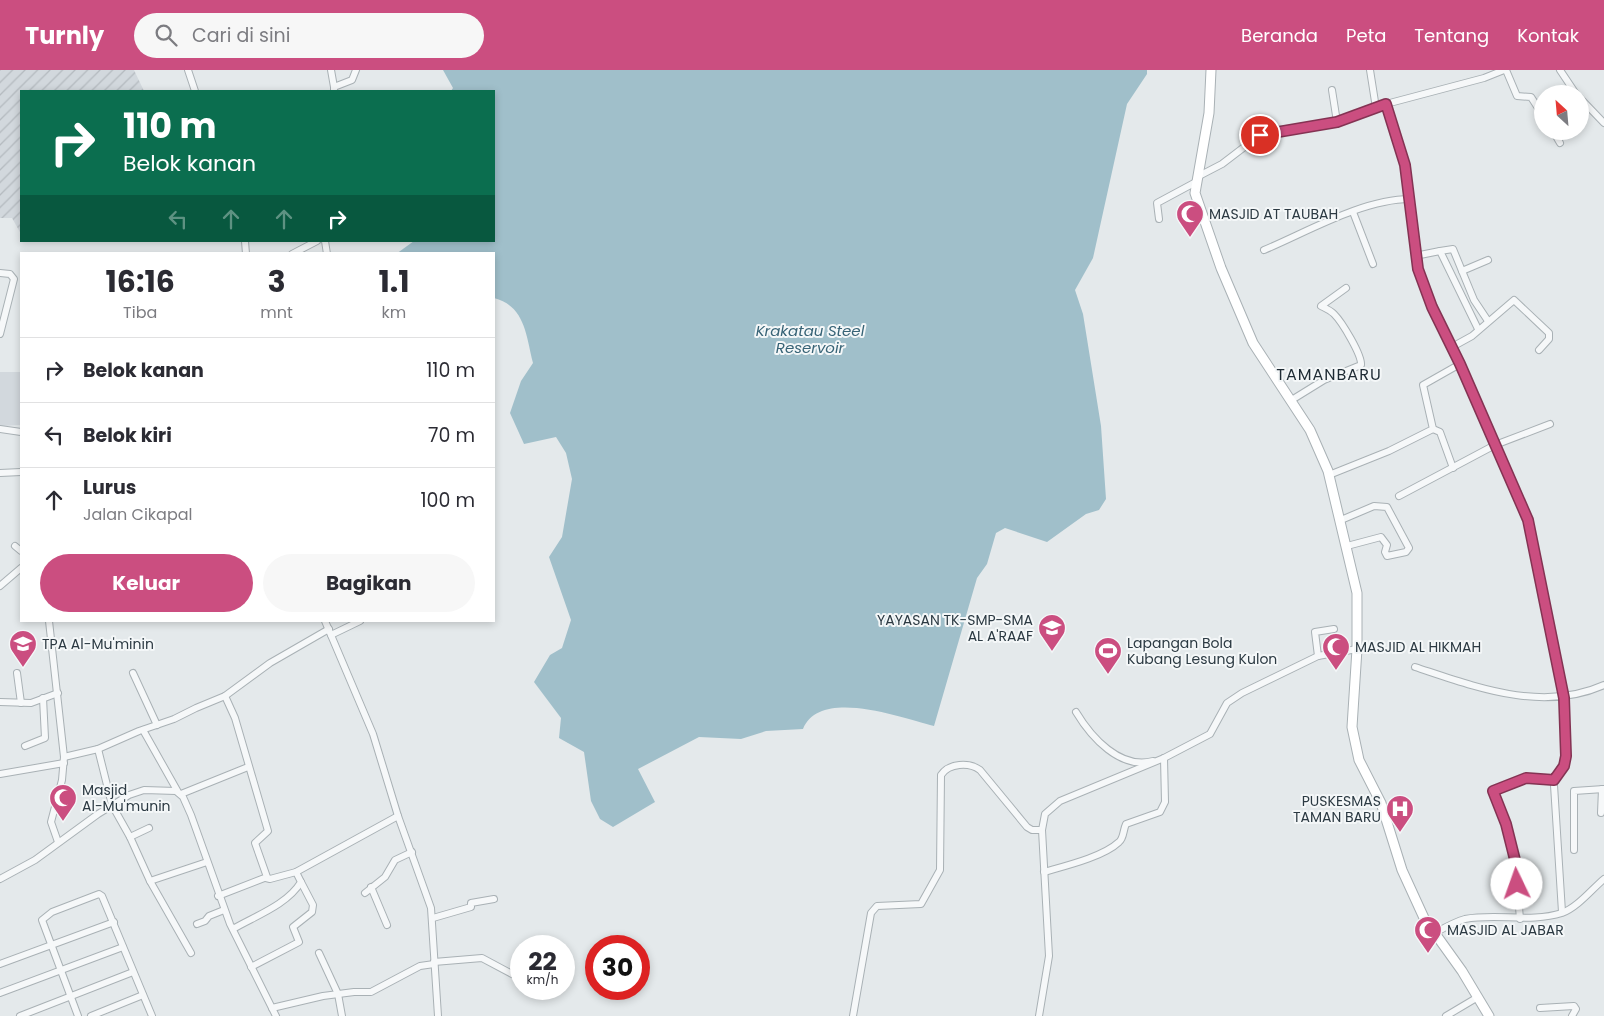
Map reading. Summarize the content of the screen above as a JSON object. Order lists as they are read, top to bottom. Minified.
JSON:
{"districts":["TAMANBARU"],"water":["Krakatau Steel Reservoir"],"places":{"mosque":["MASJID AT TAUBAH","MASJID AL HIKMAH","Masjid Al-Mu'munin","MASJID AL JABAR"],"school or university":["YAYASAN TK-SMP-SMA AL A'RAAF","TPA Al-Mu'minin"],"sports":["Lapangan Bola Kubang Lesung Kulon"],"hospital":["PUSKESMAS TAMAN BARU"]},"north":"top left","page":{"header":"Turnly","search":"Cari di sini","nav":["Beranda","Peta","Tentang","Kontak"],"turn":["110 m","Belok kanan"],"eta":["16:16","Tiba","3","mnt","1.1","km"],"list":[{"name":"Belok kanan","value":"110 m"},{"name":"Belok kiri","value":"70 m"},{"name":"Lurus","note":"Jalan Cikapal","value":"100 m"}],"buttons":["Keluar","Bagikan"],"speed":"22 km/h","limit":"30"}}
